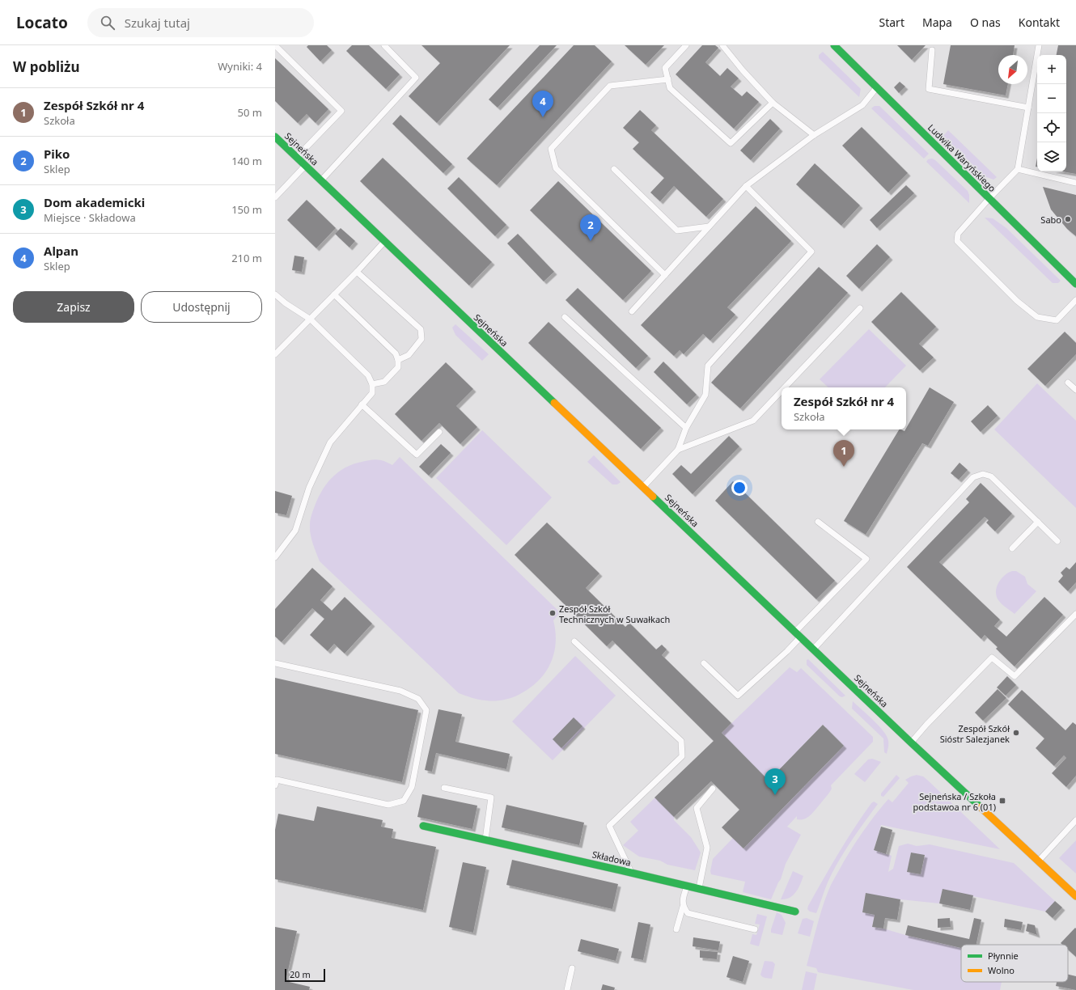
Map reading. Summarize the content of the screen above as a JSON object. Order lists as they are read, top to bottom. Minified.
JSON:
{"streets":{"street":["Sejneńska","Ludwika Waryńskiego","Składowa"]},"places":{"other":["Sabo","Zespół Szkół Technicznych w Suwałkach","Zespół Szkół Sióstr Salezjanek"],"transit":["Sejneńska / Szkoła podstawoa nr 6 (01)"]},"legend":["Płynnie","Wolno"],"scale_bar":"20 m","north":"bottom left","page":{"header":"Locato","search":"Szukaj tutaj","nav":["Start","Mapa","O nas","Kontakt"],"heading":["W pobliżu","Wyniki: 4"],"map_buttons":["+","−"],"list":[{"mark":"1","name":"Zespół Szkół nr 4","note":"Szkoła","value":"50 m"},{"mark":"2","name":"Piko","note":"Sklep","value":"140 m"},{"mark":"3","name":"Dom akademicki","note":"Miejsce · Składowa","value":"150 m"},{"mark":"4","name":"Alpan","note":"Sklep","value":"210 m"}],"pins":["4","2","1","3"],"buttons":["Zapisz","Udostępnij"],"popup":["Zespół Szkół nr 4","Szkoła"],"scale":"20 m"}}
